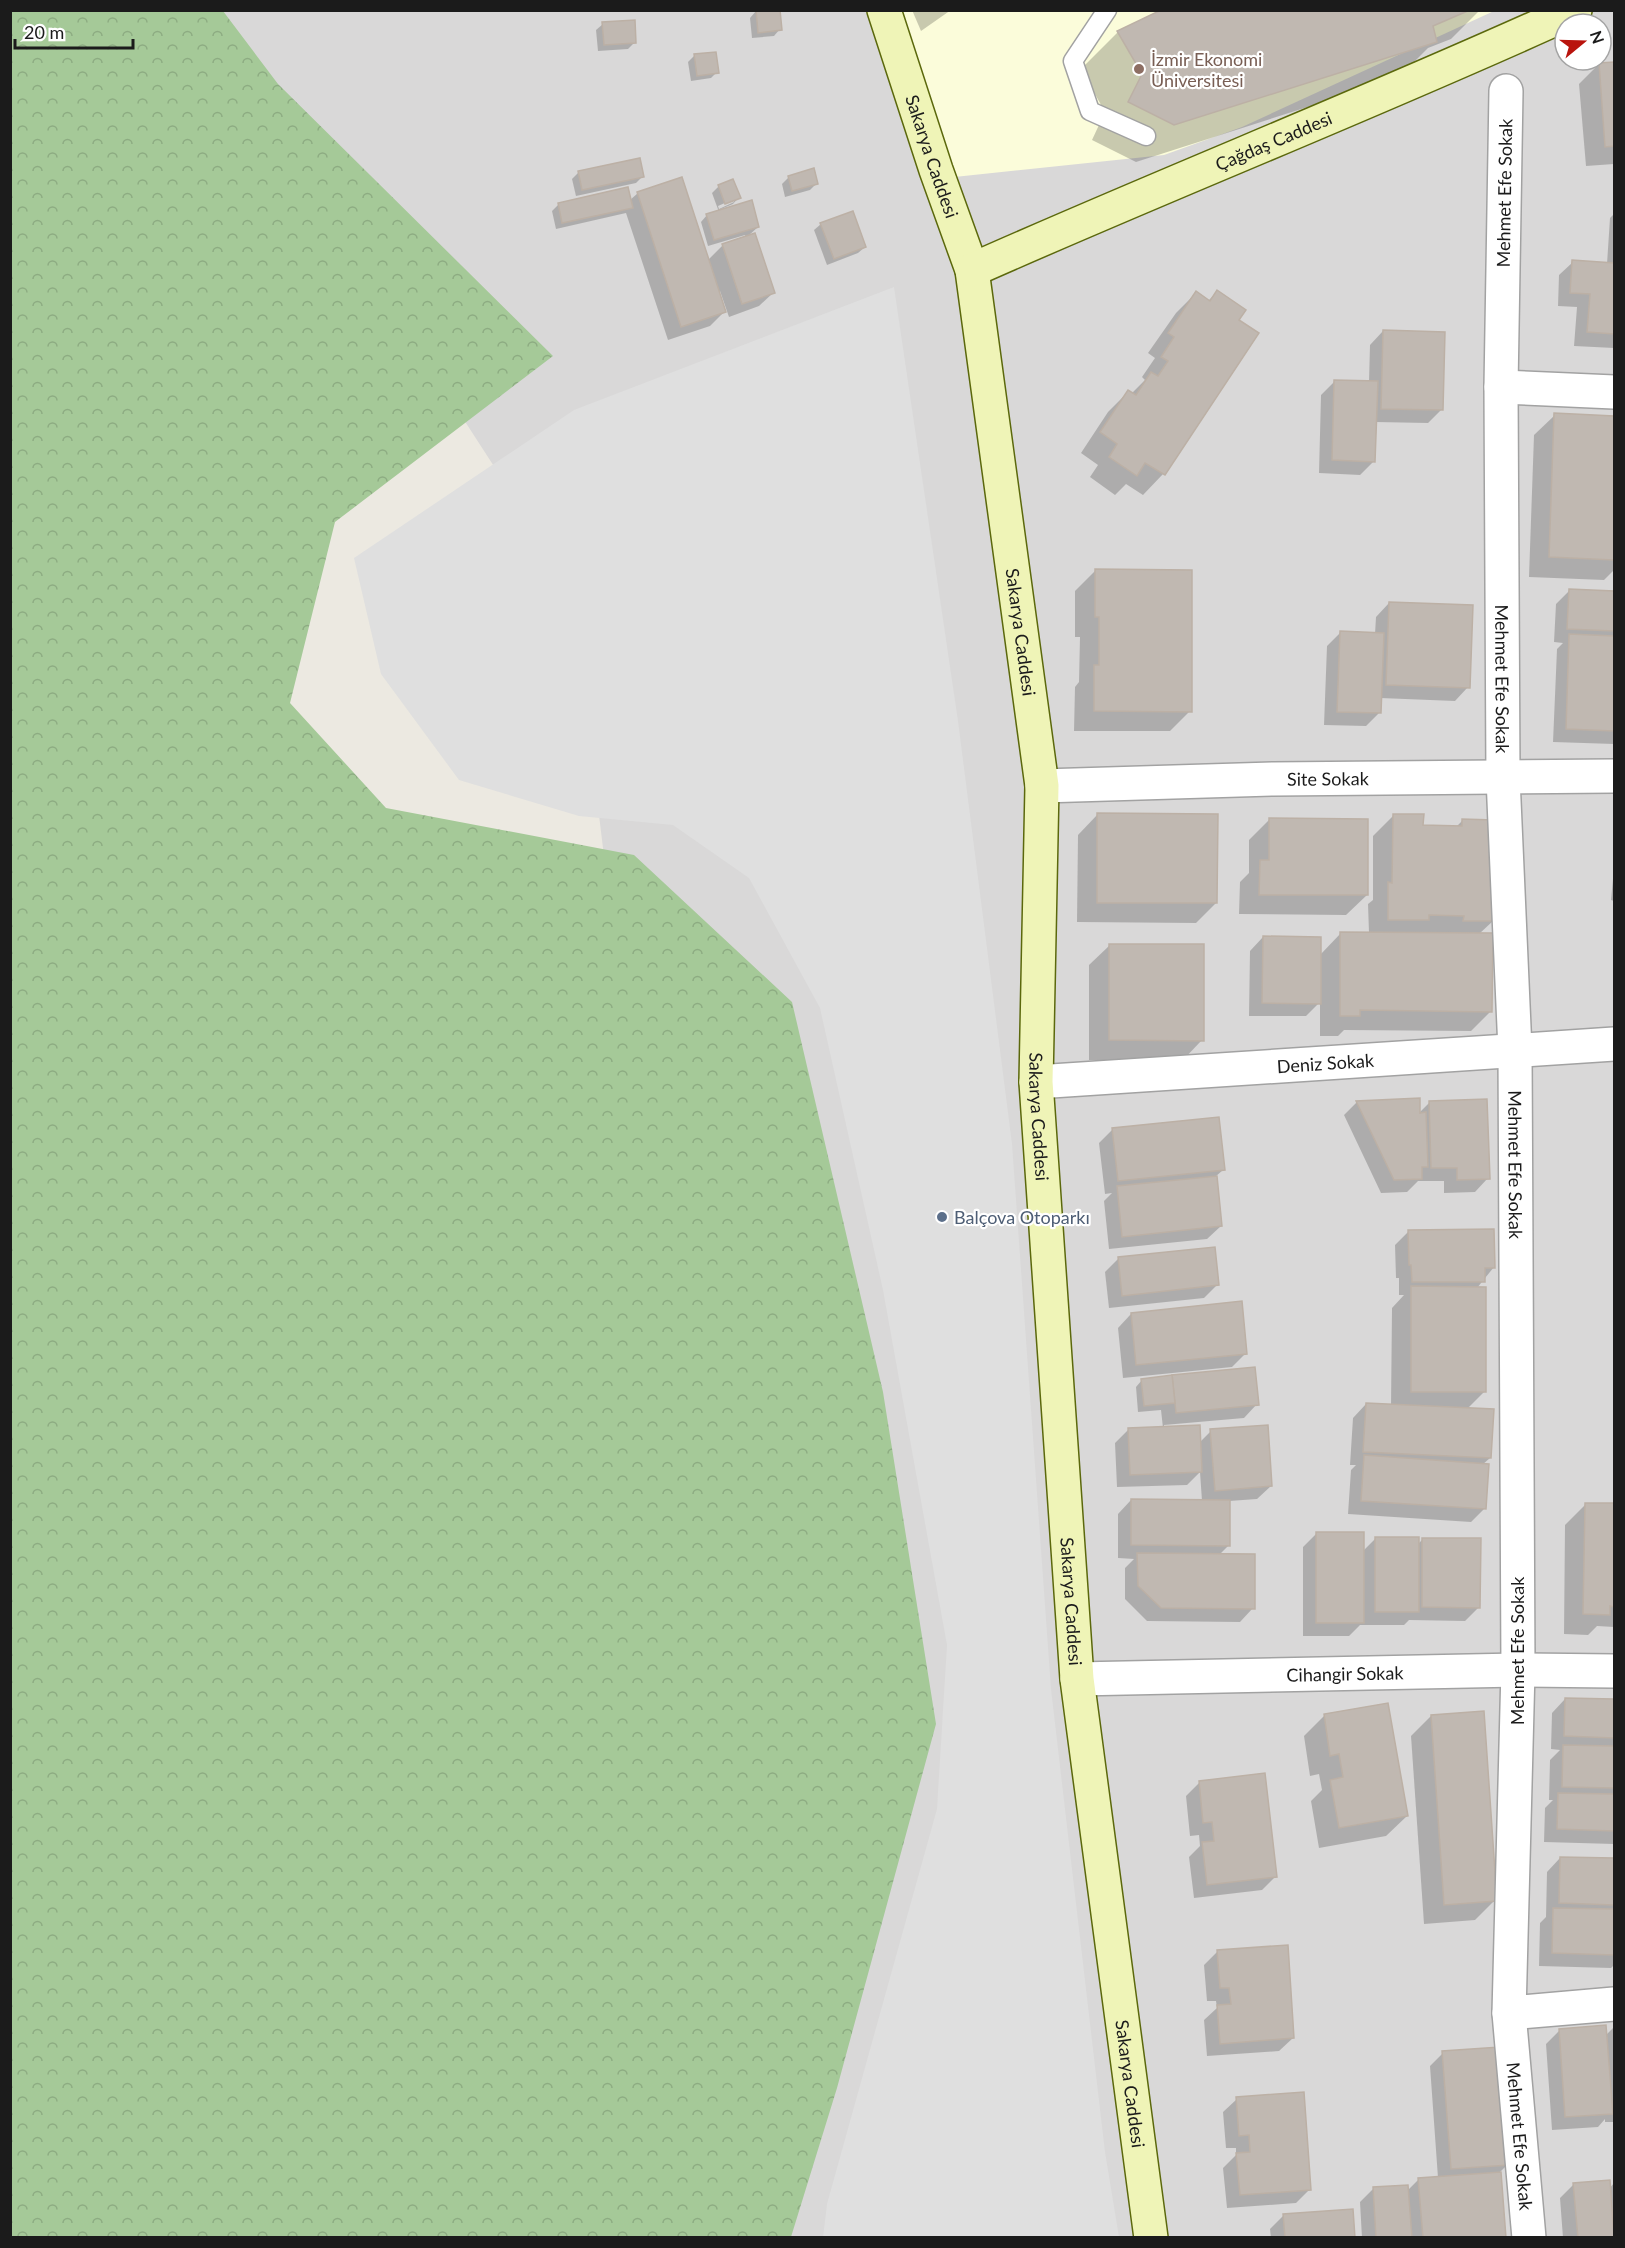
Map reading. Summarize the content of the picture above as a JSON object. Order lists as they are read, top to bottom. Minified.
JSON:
{"streets":{"main road":["Çağdaş Caddesi","Sakarya Caddesi"],"street":["Mehmet Efe Sokak","Site Sokak","Deniz Sokak","Cihangir Sokak"]},"crossings":[["Çağdaş Caddesi","Sakarya Caddesi"],["Sakarya Caddesi","Site Sokak"],["Sakarya Caddesi","Deniz Sokak"],["Sakarya Caddesi","Cihangir Sokak"],["Mehmet Efe Sokak","Site Sokak"],["Mehmet Efe Sokak","Deniz Sokak"],["Mehmet Efe Sokak","Cihangir Sokak"]],"places":["İzmir Ekonomi Üniversitesi","Balçova Otoparkı"],"scale_bar":"20 m","north":"right"}
